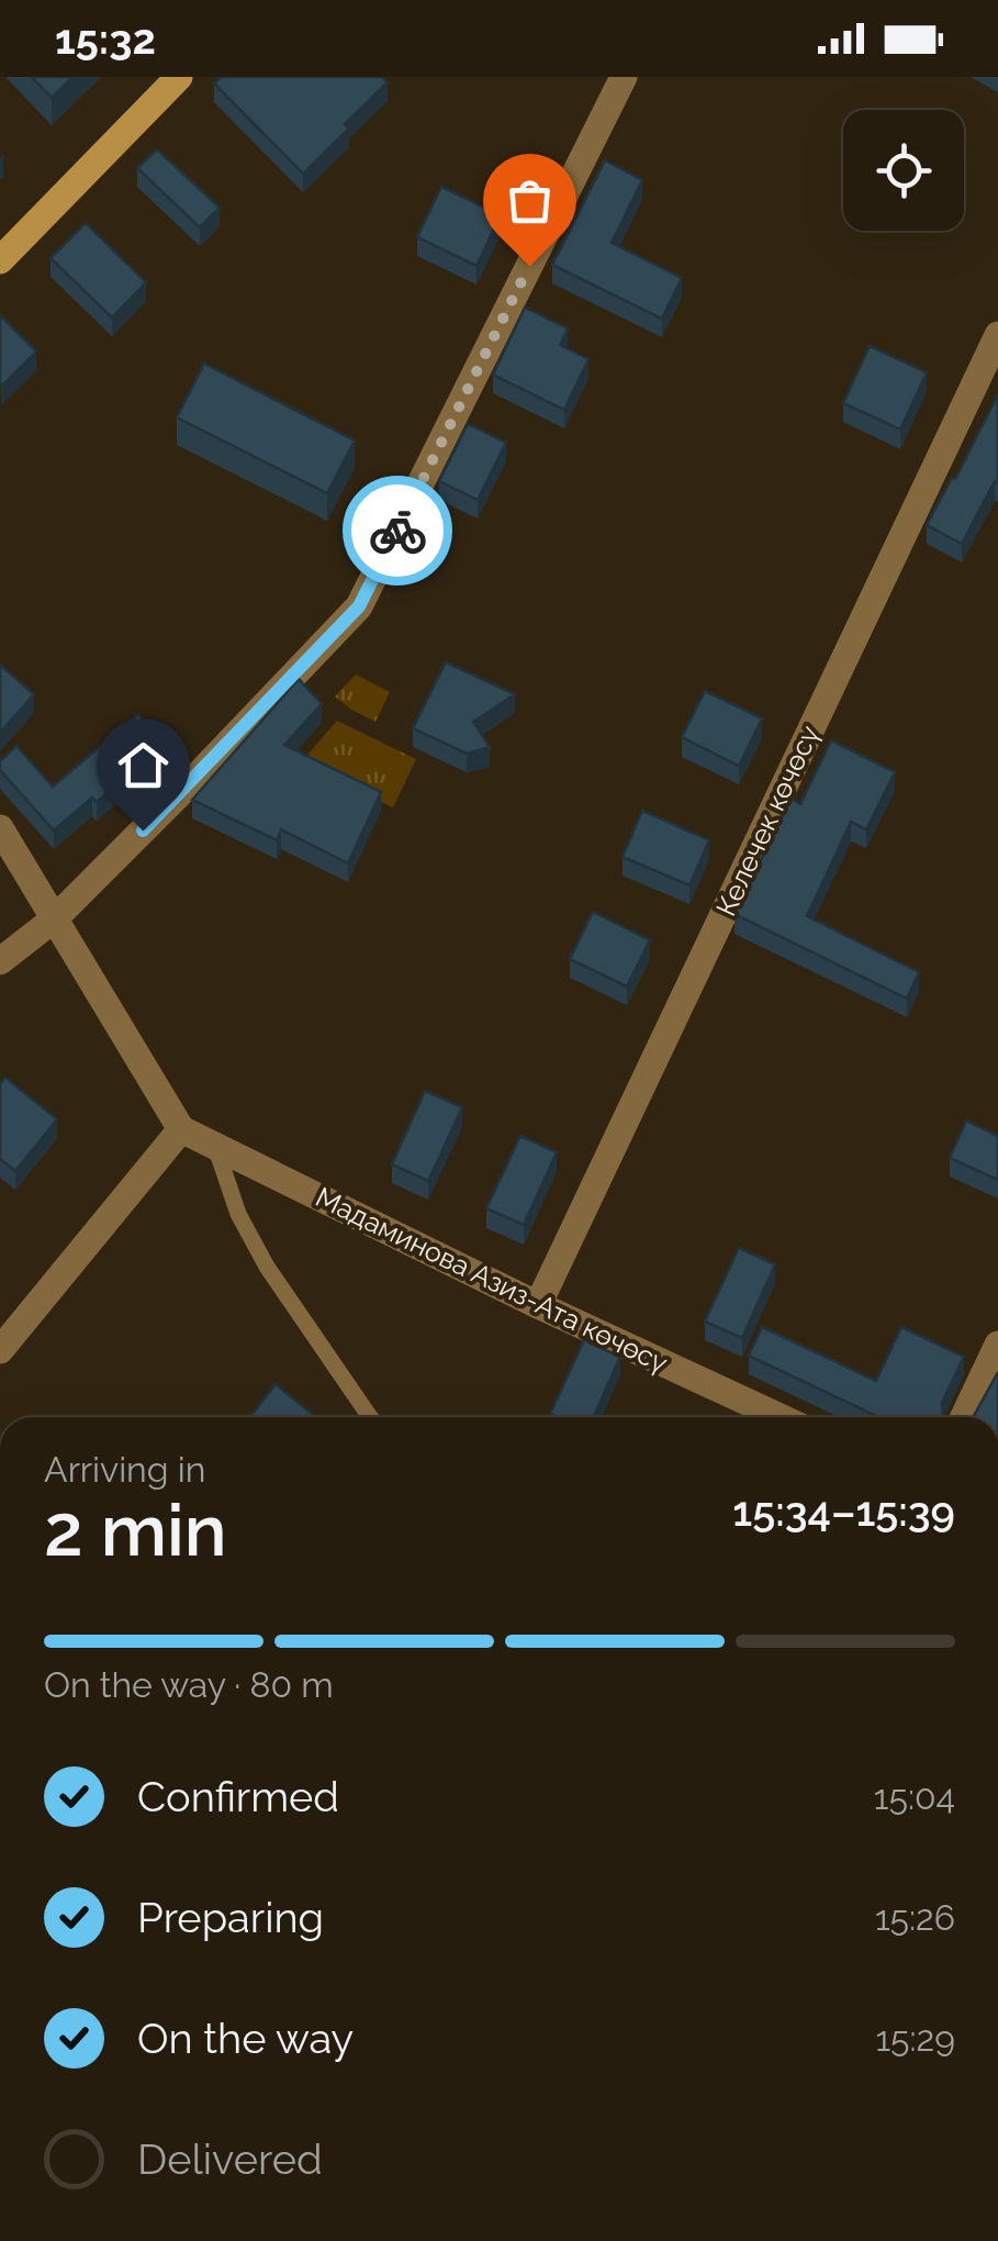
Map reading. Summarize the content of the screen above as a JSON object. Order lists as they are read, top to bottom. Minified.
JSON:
{"streets":{"street":["Келечек көчөсү","Мадаминова Азиз-Ата көчөсү"]},"crossings":[["Келечек көчөсү","Мадаминова Азиз-Ата көчөсү"]],"page":{"status":"15:32","heading":["2 min","Arriving in","15:34–15:39"],"bar":"On the way · 80 m","list":[["Confirmed","15:04"],["Preparing","15:26"],["On the way","15:29"],"Delivered"]}}
